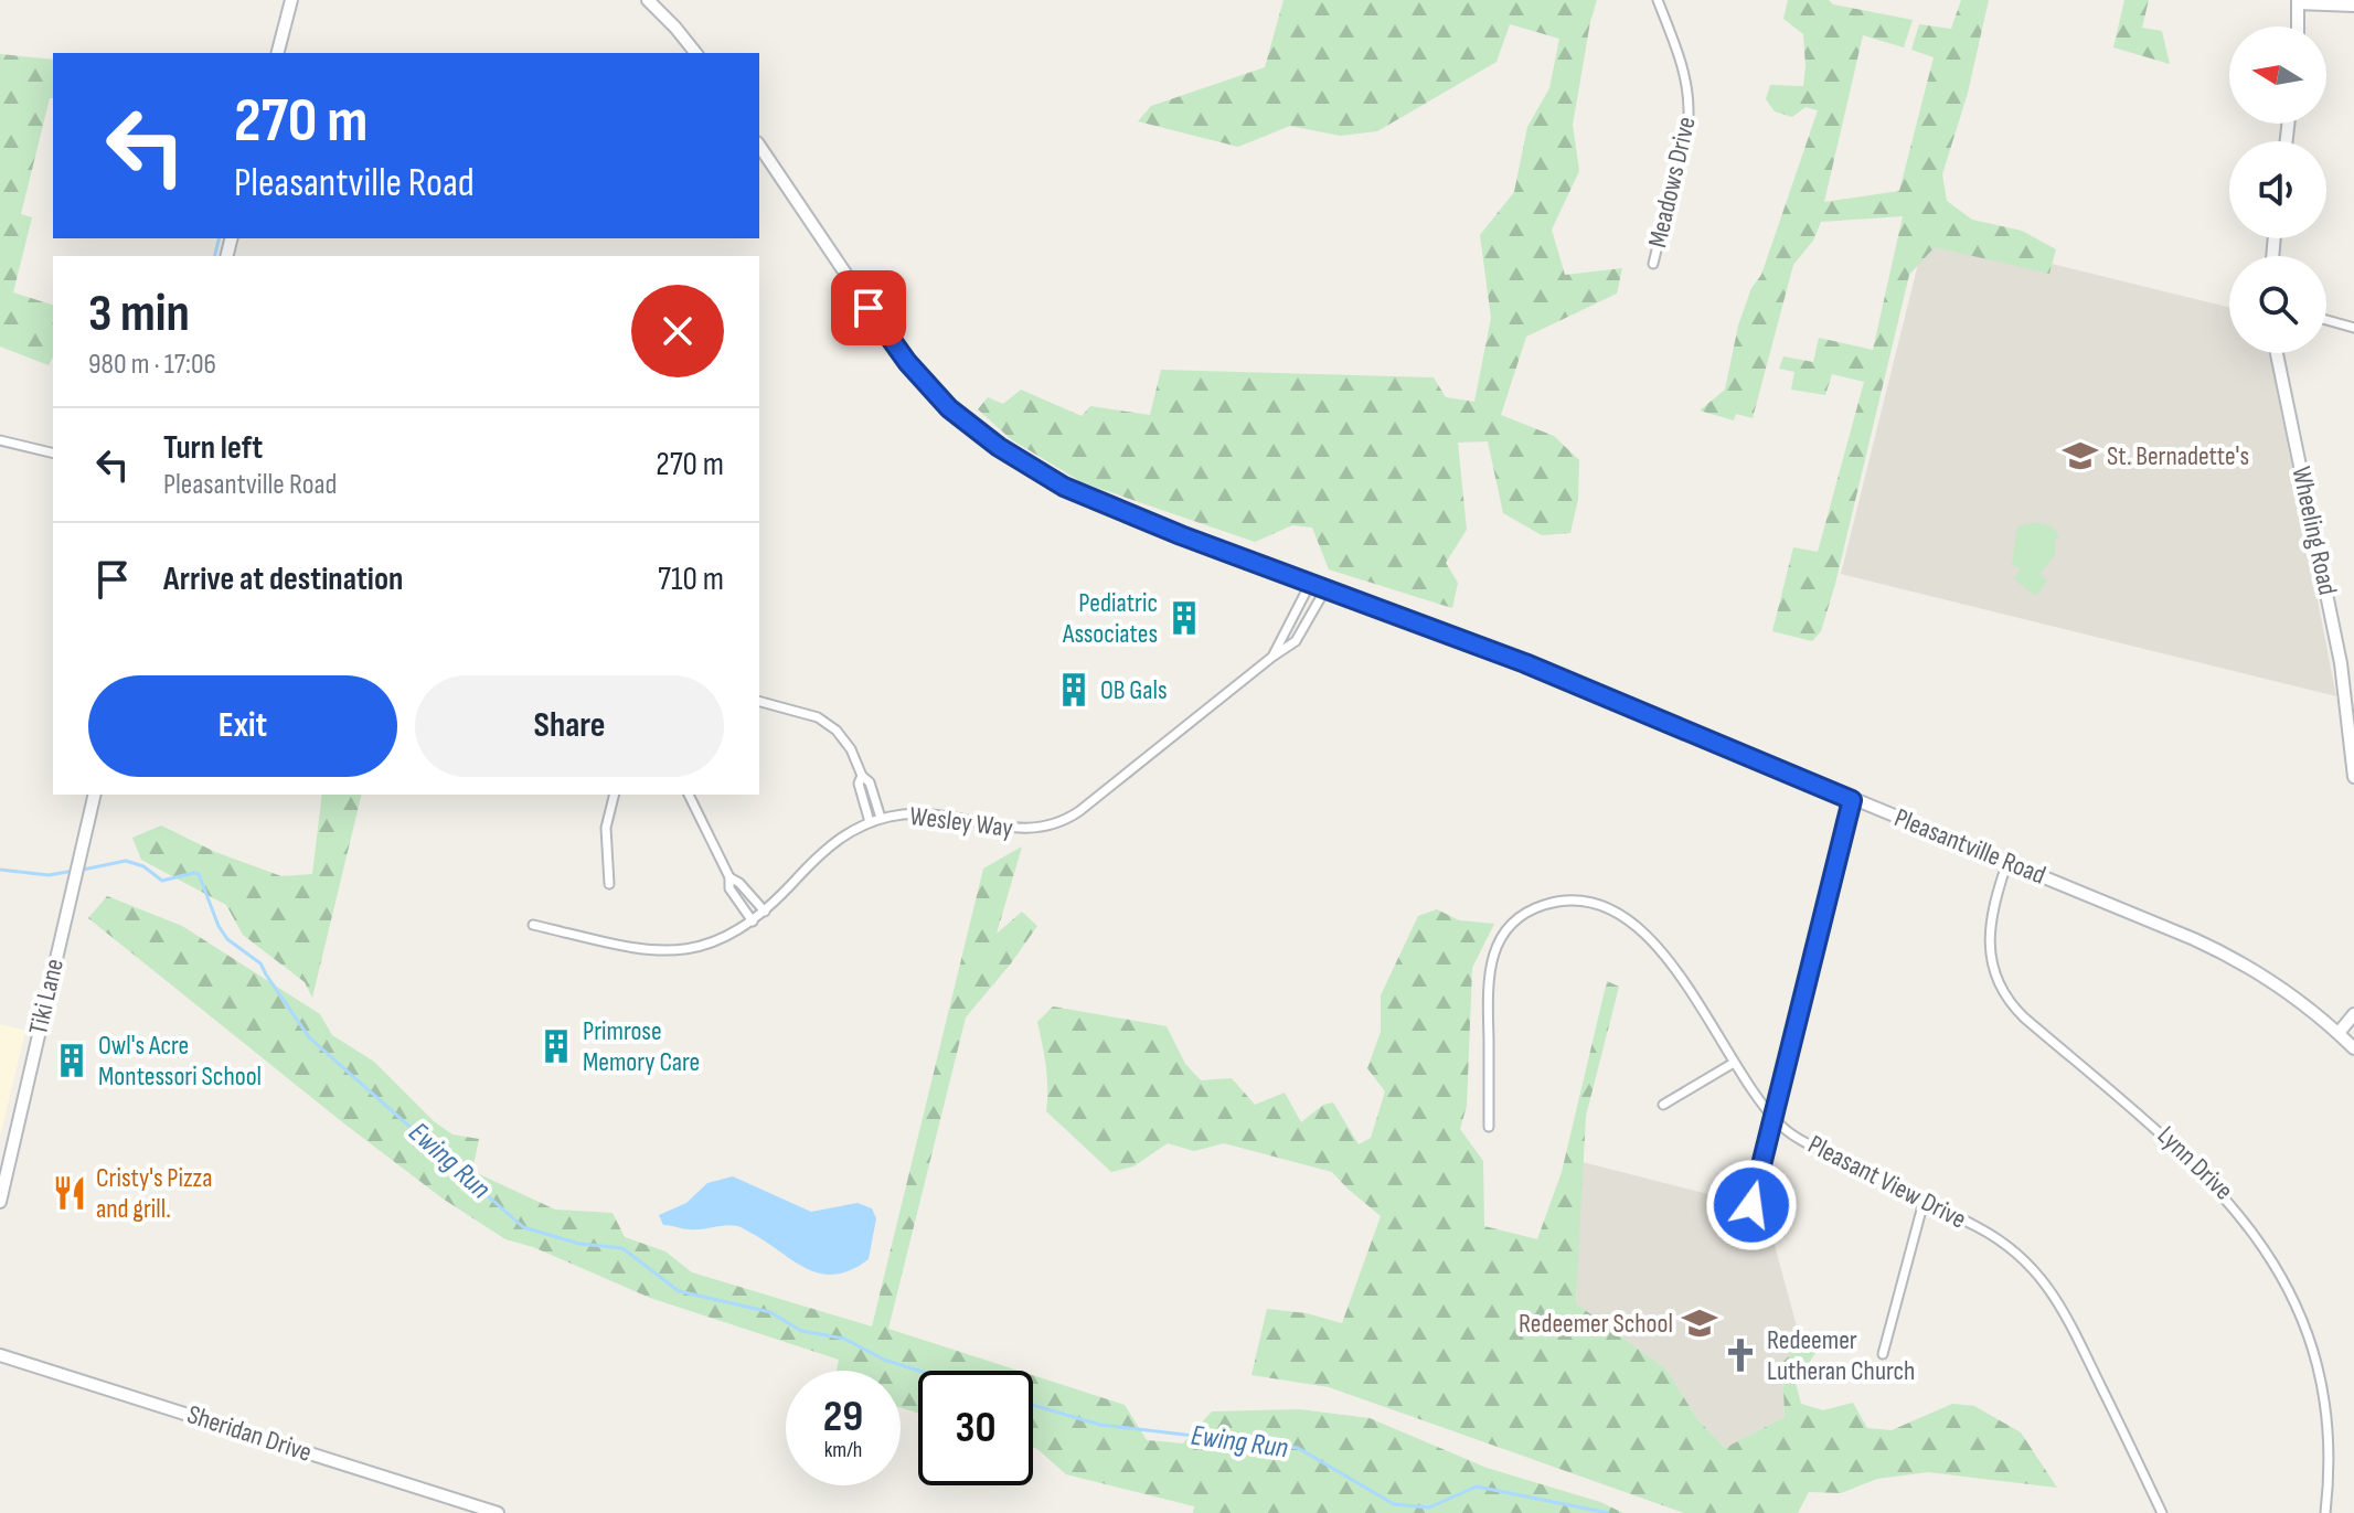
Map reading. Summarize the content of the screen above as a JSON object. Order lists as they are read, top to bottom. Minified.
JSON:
{"streets":{"main road":["Wheeling Road","Pleasantville Road","Tiki Lane","Sheridan Drive"],"street":["Meadows Drive","Wesley Way","Lynn Drive","Pleasant View Drive"]},"crossings":[["Wesley Way","Pleasantville Road"],["Pleasantville Road","Lynn Drive"]],"water":["Ewing Run"],"places":{"school or university":["St. Bernadette's","Redeemer School"],"building":["Pediatric Associates","OB Gals","Primrose Memory Care","Owl's Acre Montessori School"],"restaurant":["Cristy's Pizza and grill."],"church":["Redeemer Lutheran Church"]},"north":"left","page":{"turn":["270 m","Pleasantville Road"],"heading":["3 min","980 m · 17:06"],"list":[{"name":"Turn left","note":"Pleasantville Road","value":"270 m"},{"name":"Arrive at destination","value":"710 m"}],"buttons":["Exit","Share"],"speed":"29 km/h","limit":"30"}}
